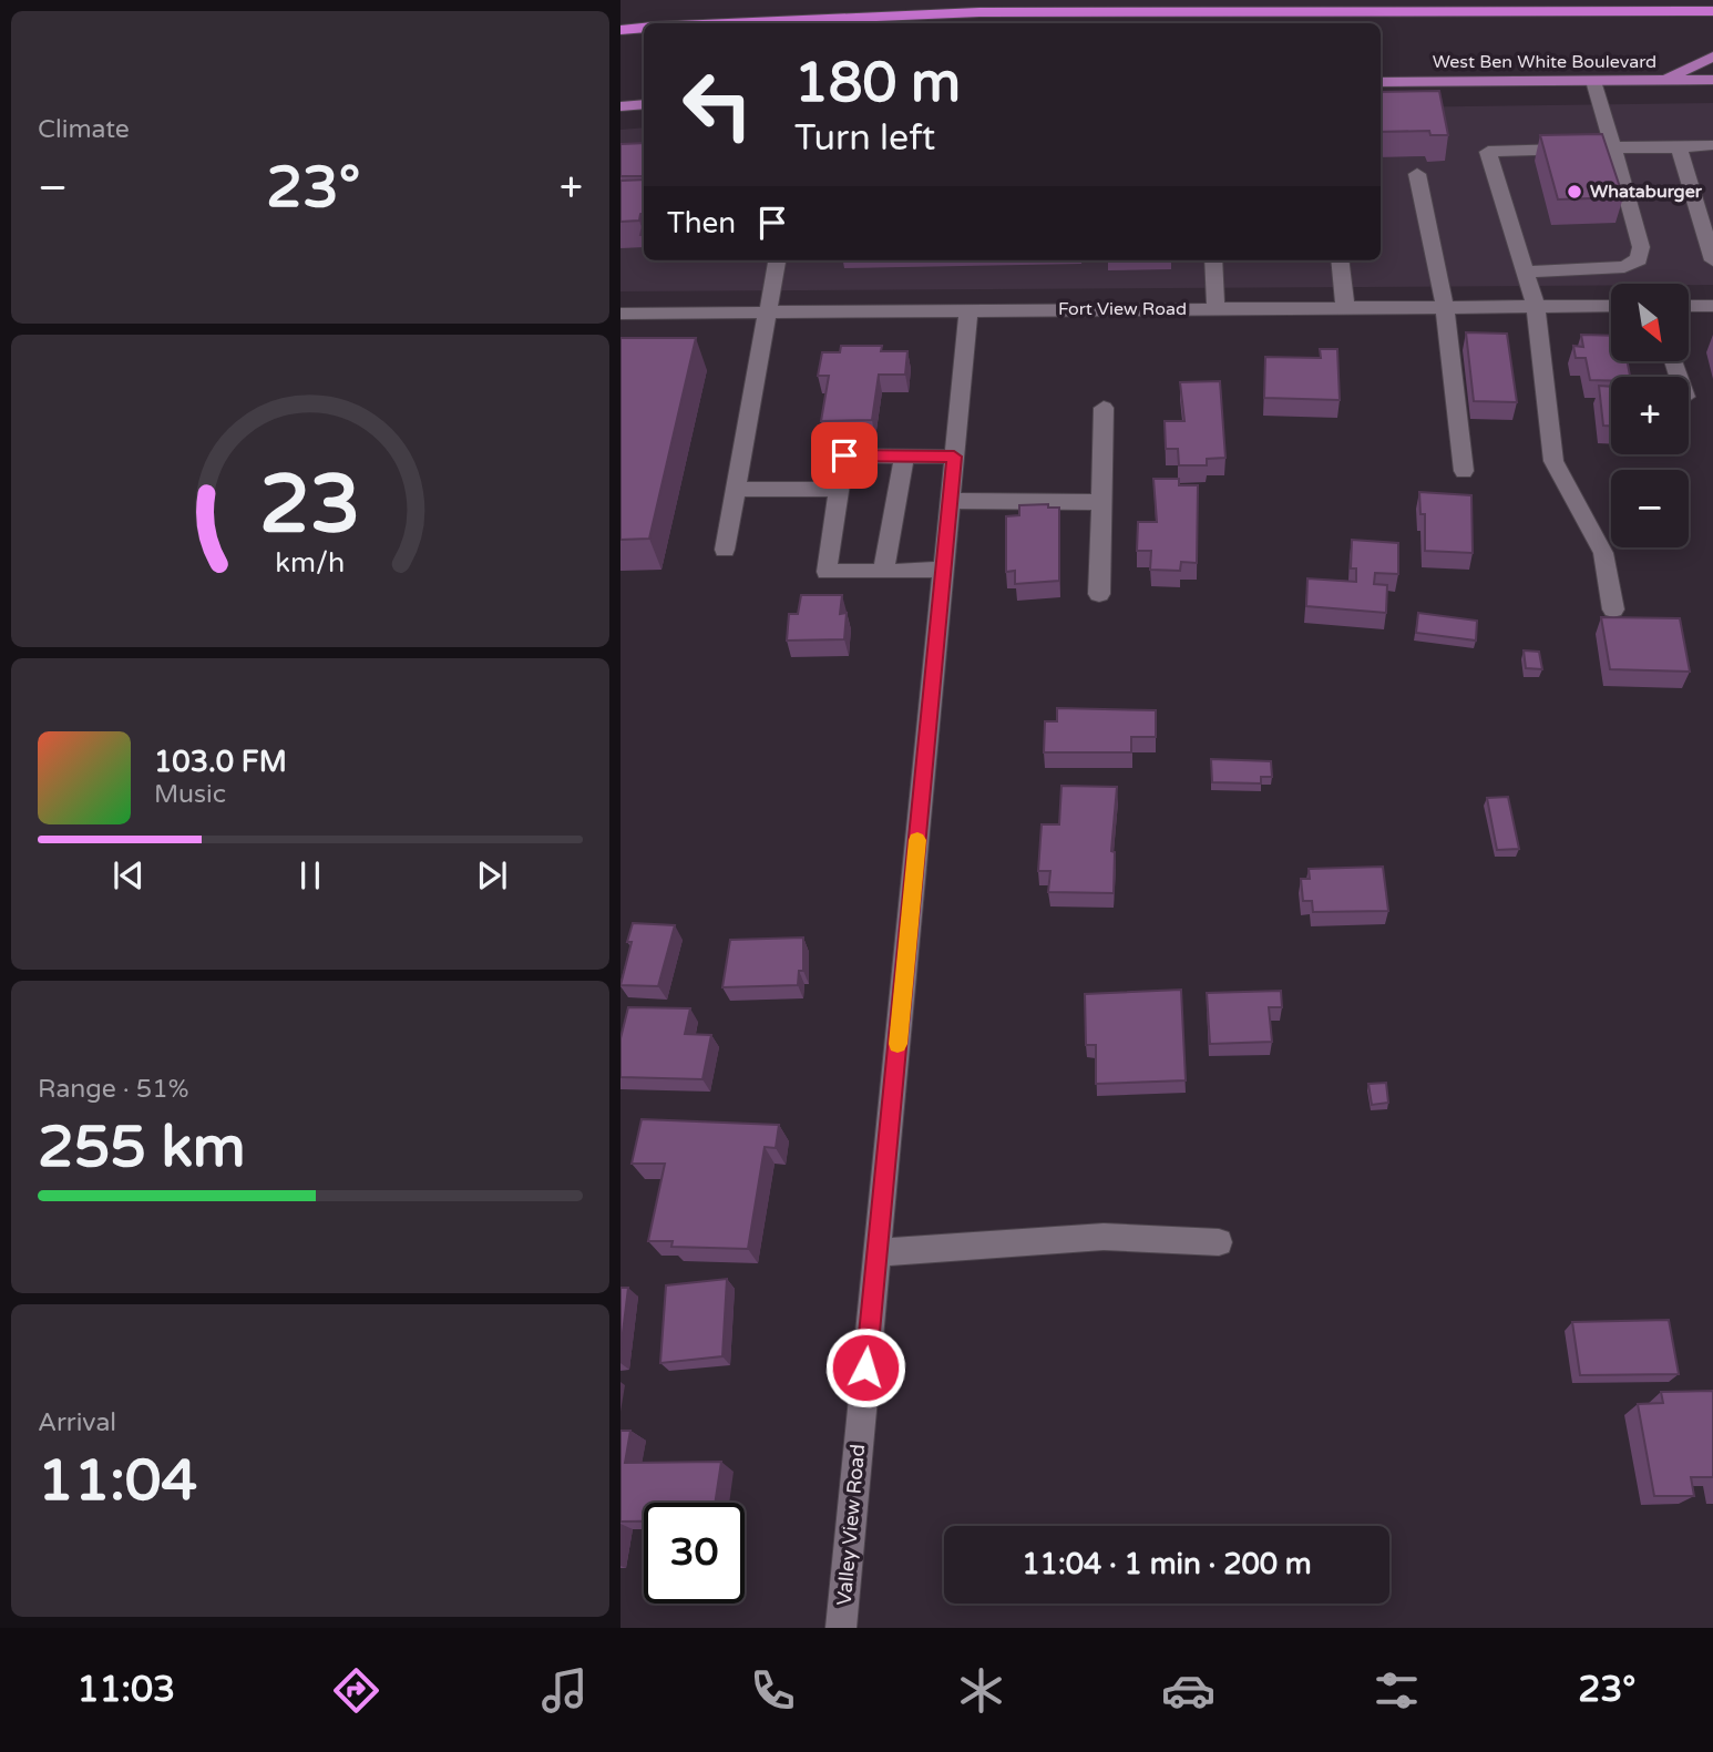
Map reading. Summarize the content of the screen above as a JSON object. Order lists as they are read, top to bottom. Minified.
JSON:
{"streets":{"main road":["West Ben White Boulevard"],"street":["Fort View Road","Valley View Road"]},"crossings":[["Fort View Road","Valley View Road"]],"places":["Whataburger"],"north":"bottom right","page":{"tile":["Climate",["Range · 51%","255 km"],["Arrival","11:04"]],"turn":["180 m","Turn left"],"heat":["−","23°","+"],"then":"Then","map_buttons":["+","−"],"song":["103.0 FM","Music"],"limit":"30","trip":"11:04 · 1 min · 200 m","tabs":["11:03","23°"],"gauge":["23","km/h"]}}
